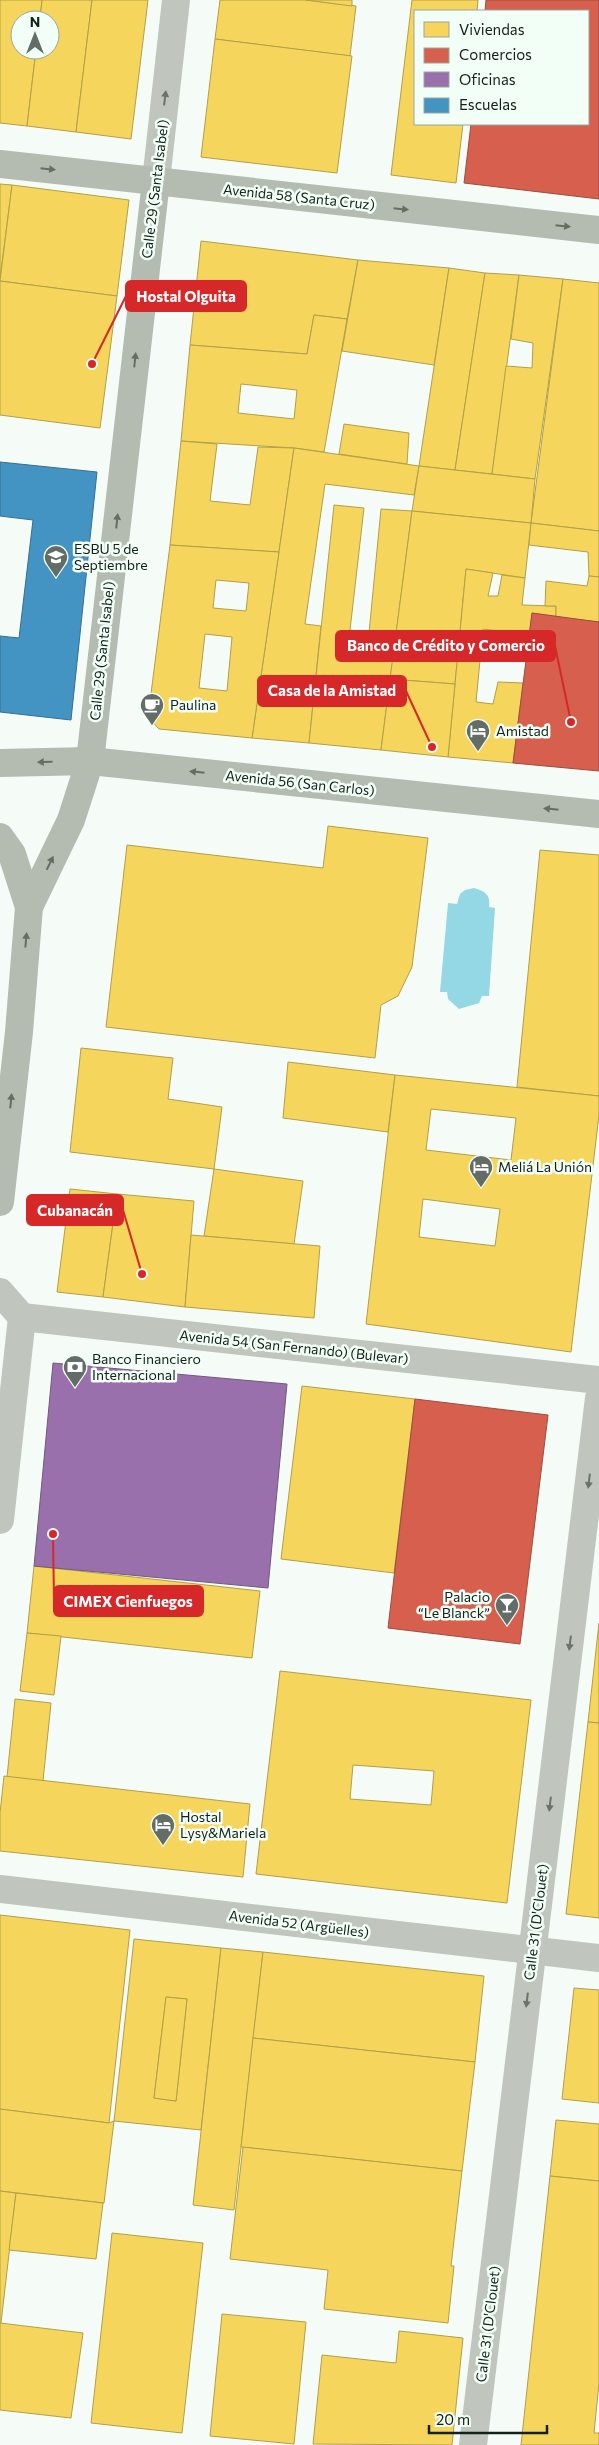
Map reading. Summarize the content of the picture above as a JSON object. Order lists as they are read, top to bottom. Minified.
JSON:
{"streets":{"main road":["Calle 29 (Santa Isabel)","Avenida 58 (Santa Cruz)","Avenida 56 (San Carlos)"],"street":["Avenida 54 (San Fernando) (Bulevar)","Calle 31 (D'Clouet)","Avenida 52 (Argüelles)"]},"crossings":[["Calle 29 (Santa Isabel)","Avenida 58 (Santa Cruz)"],["Calle 29 (Santa Isabel)","Avenida 56 (San Carlos)"],["Calle 31 (D'Clouet)","Avenida 52 (Argüelles)"]],"one_way":["Calle 29 (Santa Isabel)","Avenida 58 (Santa Cruz)","Avenida 56 (San Carlos)","Calle 31 (D'Clouet)"],"places":{"other":["Hostal Olguita","Banco de Crédito y Comercio","Casa de la Amistad","Cubanacán","CIMEX Cienfuegos"],"school or university":["ESBU 5 de Septiembre"],"cafe":["Paulina"],"hotel":["Amistad","Meliá La Unión","Hostal Lysy&Mariela"],"bank":["Banco Financiero Internacional"],"bar":["Palacio “Le Blanck”"]},"legend":["Viviendas","Comercios","Oficinas","Escuelas"],"scale_bar":"20 m","north":"top"}
